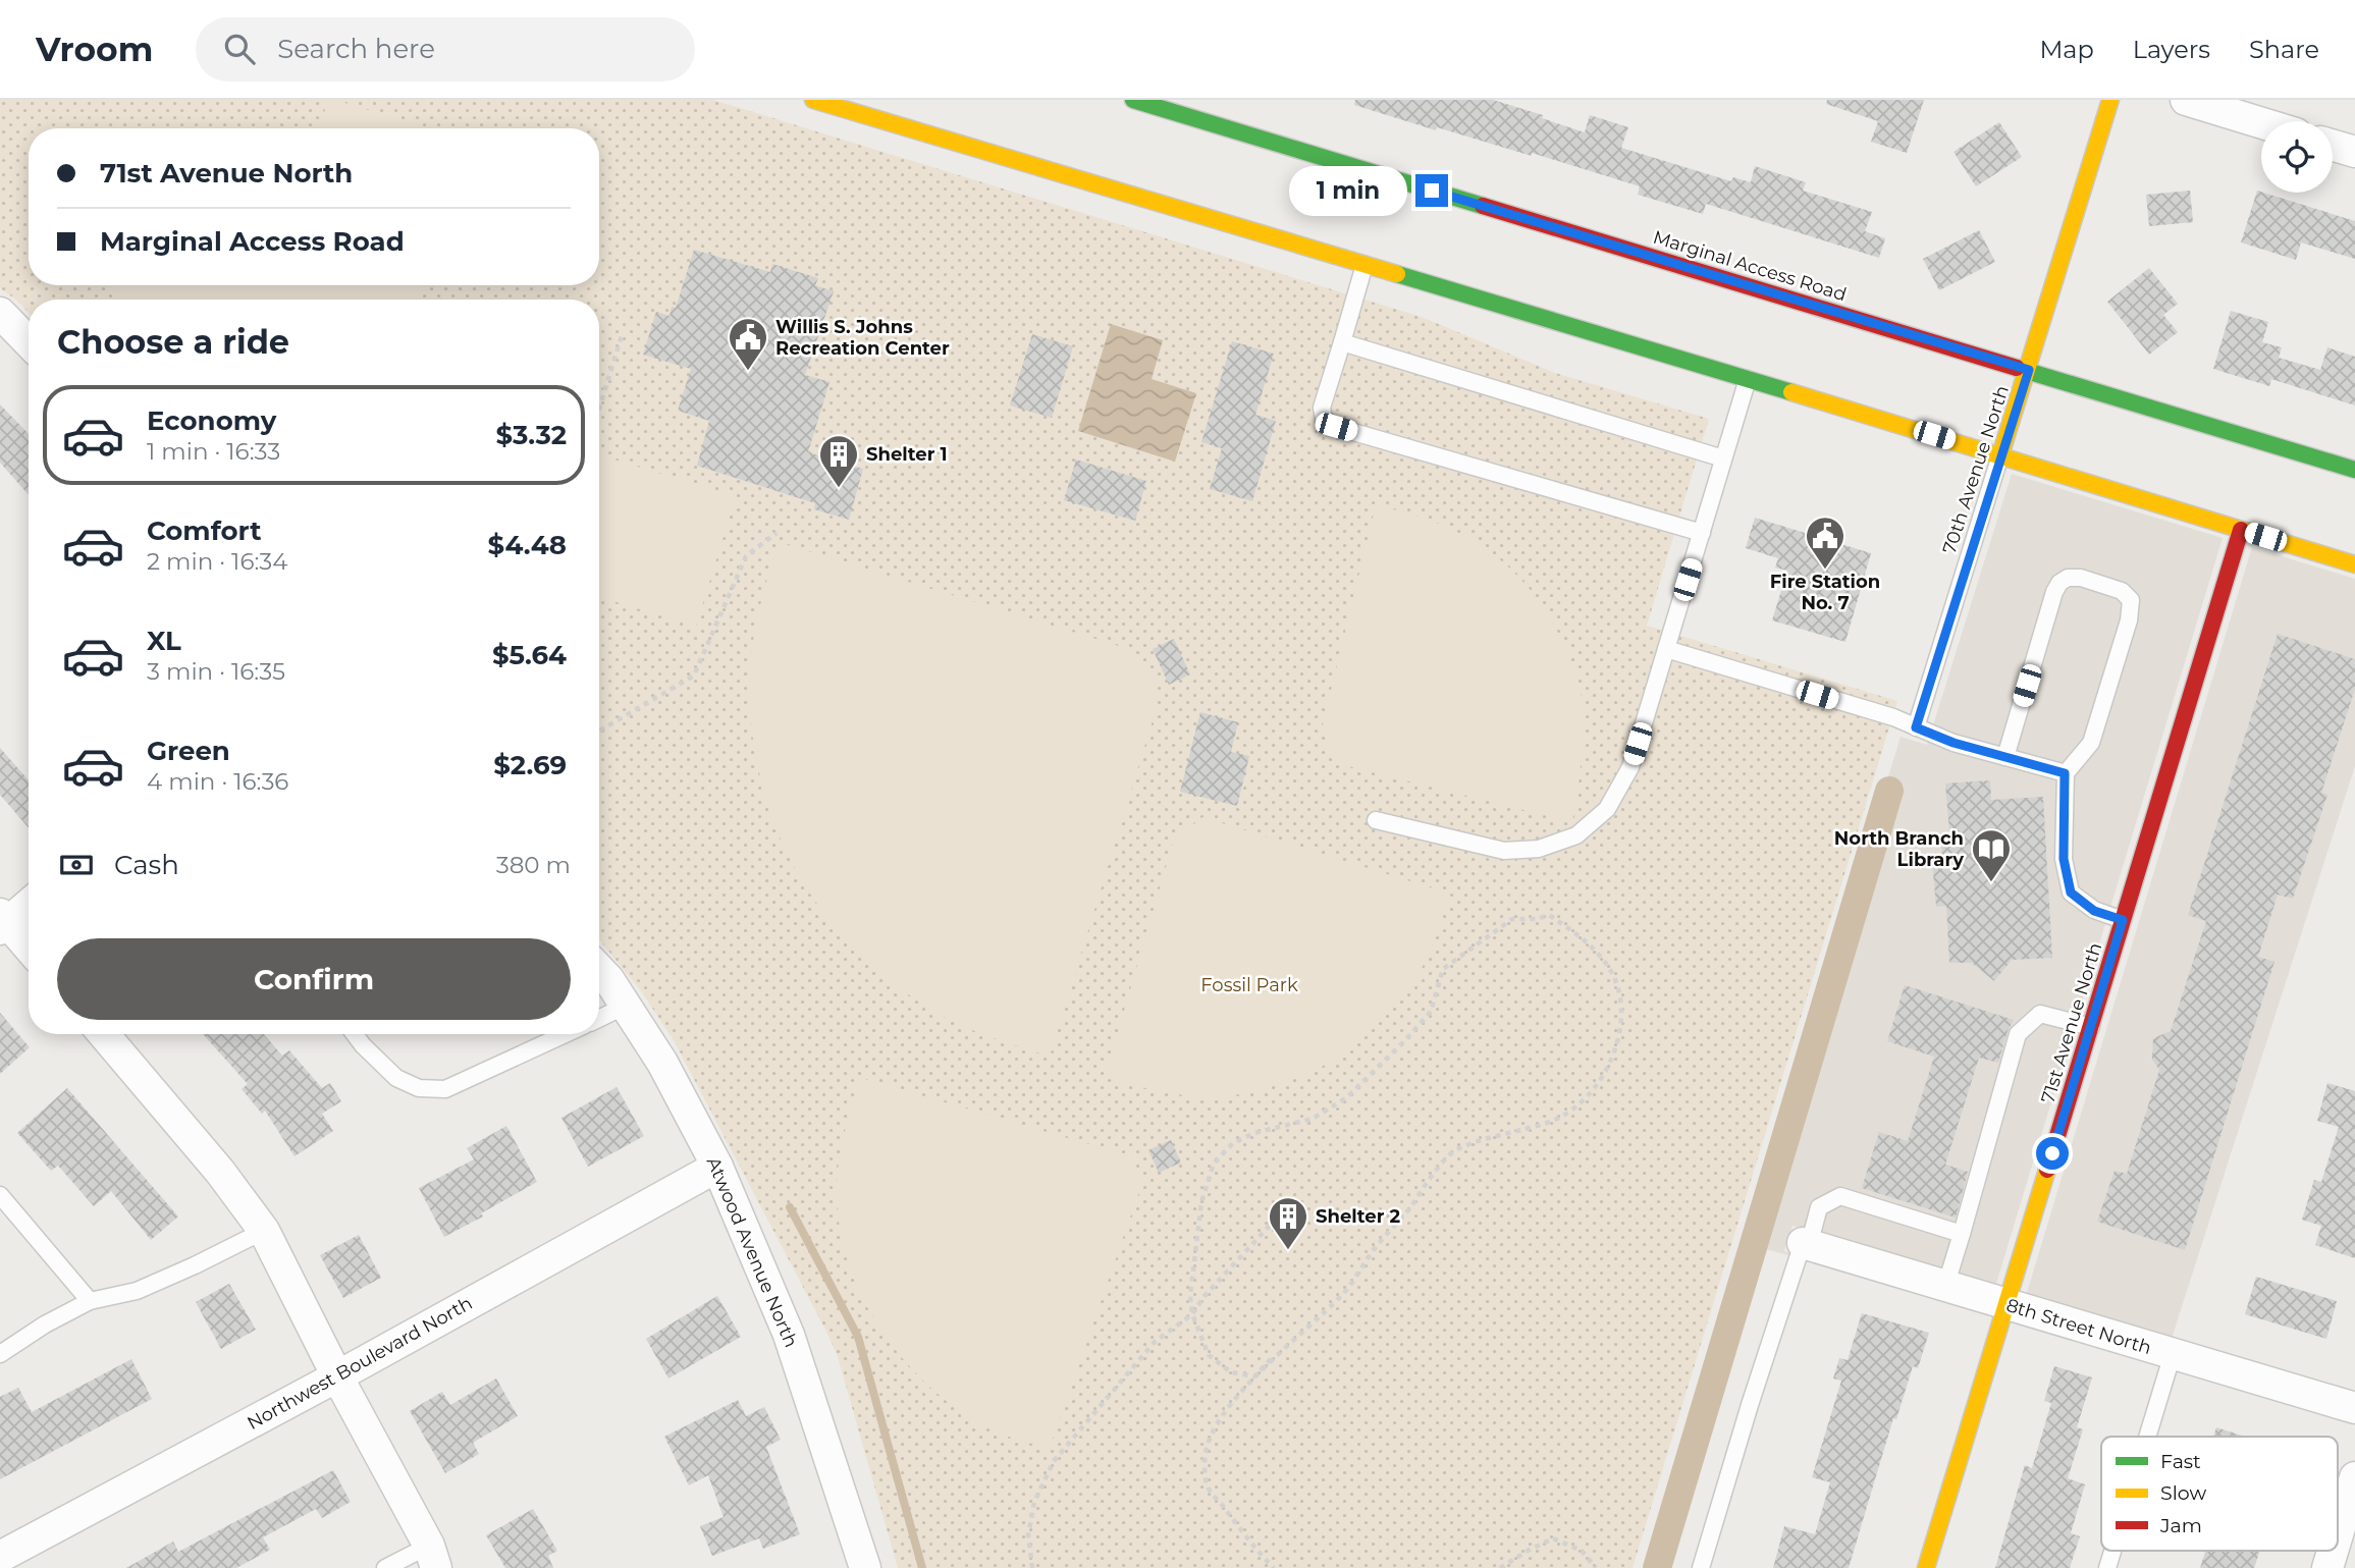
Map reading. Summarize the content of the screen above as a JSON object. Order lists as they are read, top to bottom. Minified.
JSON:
{"streets":{"street":["Marginal Access Road","70th Avenue North","71st Avenue North","Atwood Avenue North","8th Street North","Northwest Boulevard North"]},"crossings":[["Marginal Access Road","70th Avenue North"],["71st Avenue North","8th Street North"],["Atwood Avenue North","Northwest Boulevard North"]],"parks":["Fossil Park"],"places":{"public building":["Willis S. Johns Recreation Center","Fire Station No. 7"],"building":["Shelter 1","Shelter 2"],"library":["North Branch Library"]},"legend":["Fast","Slow","Jam"],"page":{"header":"Vroom","search":"Search here","nav":["Map","Layers","Share"],"banner":["71st Avenue North","Marginal Access Road"],"bubble":"1 min","heading":"Choose a ride","list":[{"name":"Economy","note":"1 min · 16:33","value":"$3.32"},{"name":"Comfort","note":"2 min · 16:34","value":"$4.48"},{"name":"XL","note":"3 min · 16:35","value":"$5.64"},{"name":"Green","note":"4 min · 16:36","value":"$2.69"}],"pay":["Cash","380 m"],"buttons":"Confirm"}}
